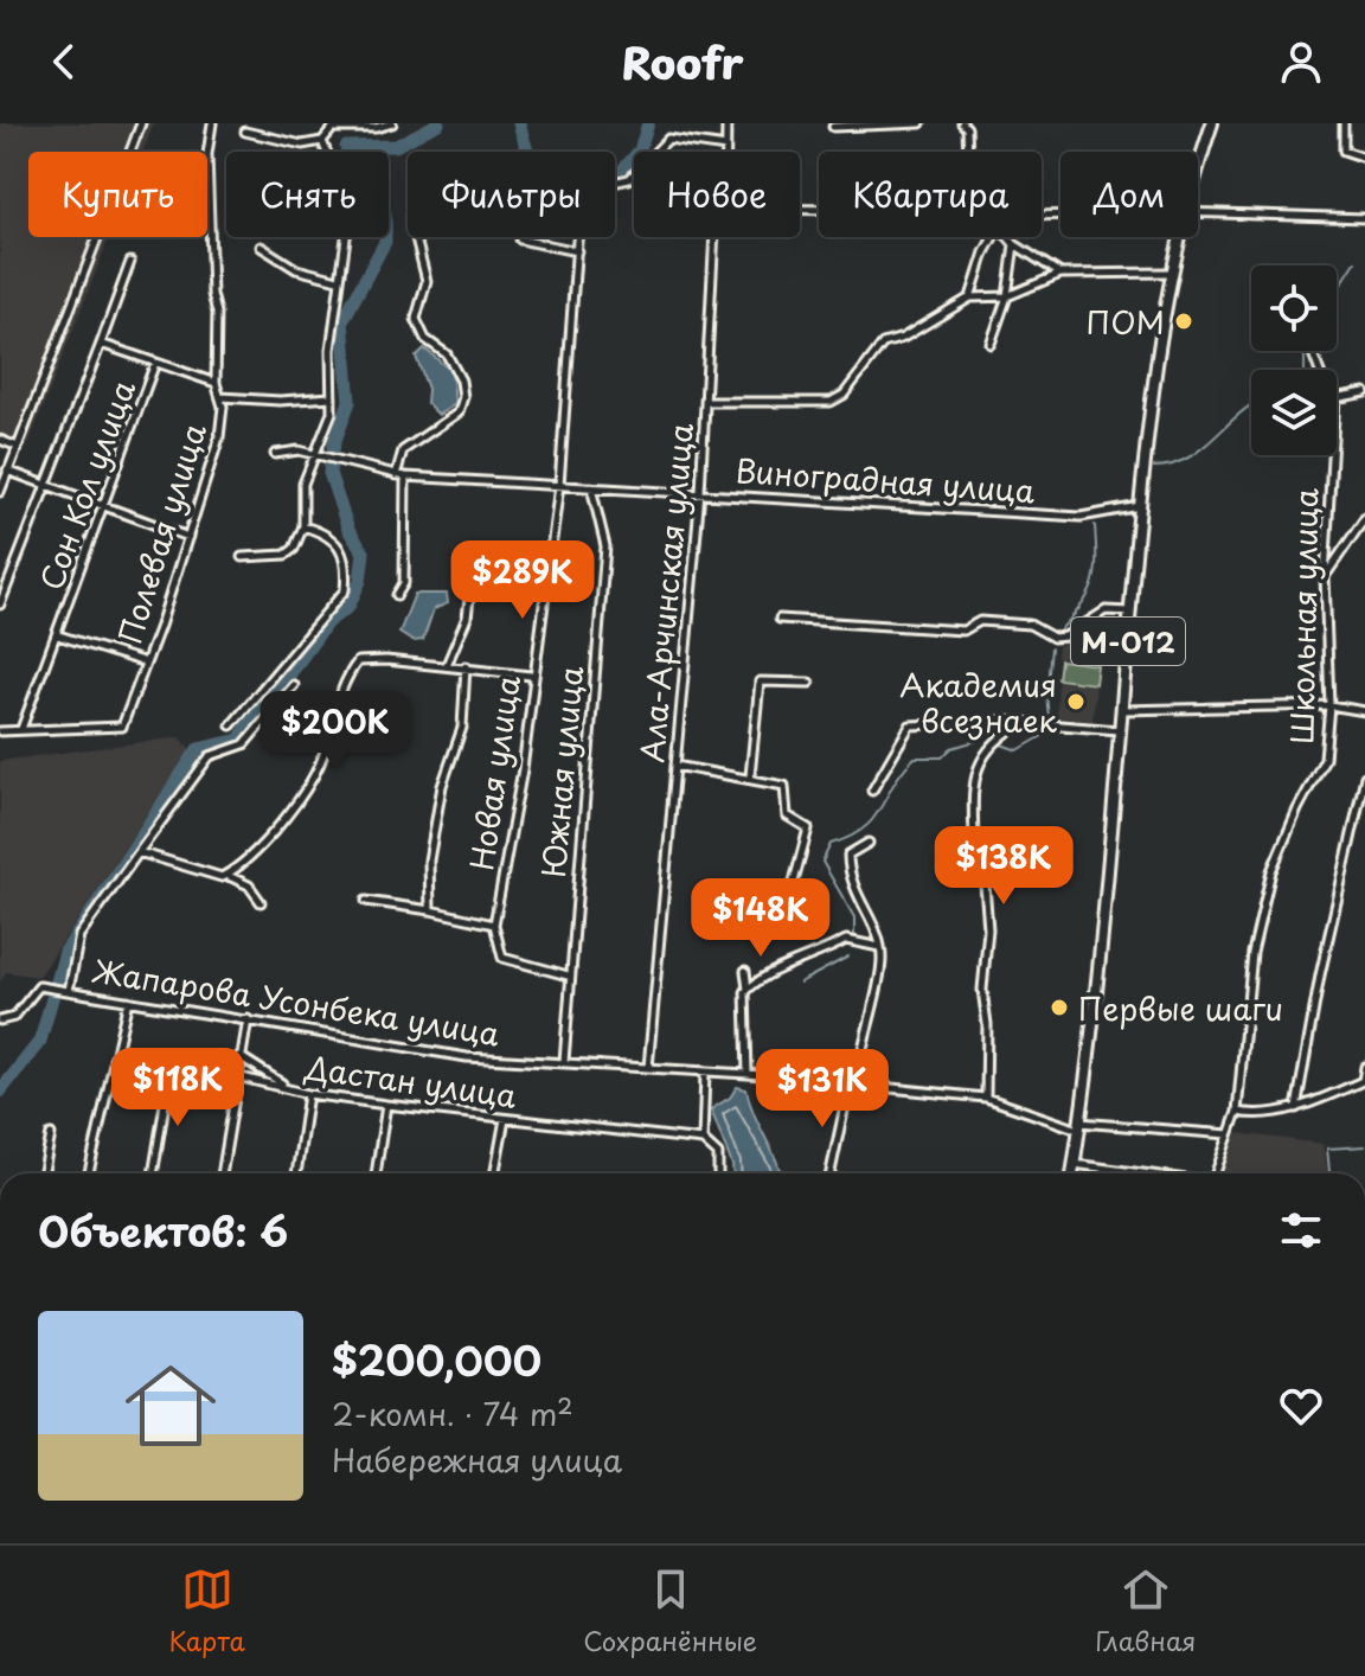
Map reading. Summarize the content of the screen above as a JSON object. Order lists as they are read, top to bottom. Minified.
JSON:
{"streets":{"main road":["М-012"],"street":["Виноградная улица","Сон Кол улица","Полевая улица","Ала-Арчинская улица","Школьная улица","Южная улица","Новая улица","Жапарова Усонбека улица","Дастан улица"]},"crossings":[["Виноградная улица","Ала-Арчинская улица"],["Виноградная улица","М-012"],["Виноградная улица","Южная улица"],["Виноградная улица","Новая улица"],["Сон Кол улица","Полевая улица"],["Ала-Арчинская улица","Жапарова Усонбека улица"],["Школьная улица","Жапарова Усонбека улица"],["М-012","Жапарова Усонбека улица"],["Южная улица","Жапарова Усонбека улица"]],"places":["ПОМ","Академия всезнаек","Первые шаги"],"page":{"header":"Roofr","chip":["Купить","Снять","Фильтры","Новое","Квартира","Дом"],"price":["$289K","$200K","$138K","$148K","$118K","$131K"],"heading":"Объектов: 6","list":[{"name":"$200,000","note":"2-комн. · 74 m² · Набережная улица"}],"tabs":["Карта","Сохранённые","Главная"]}}
